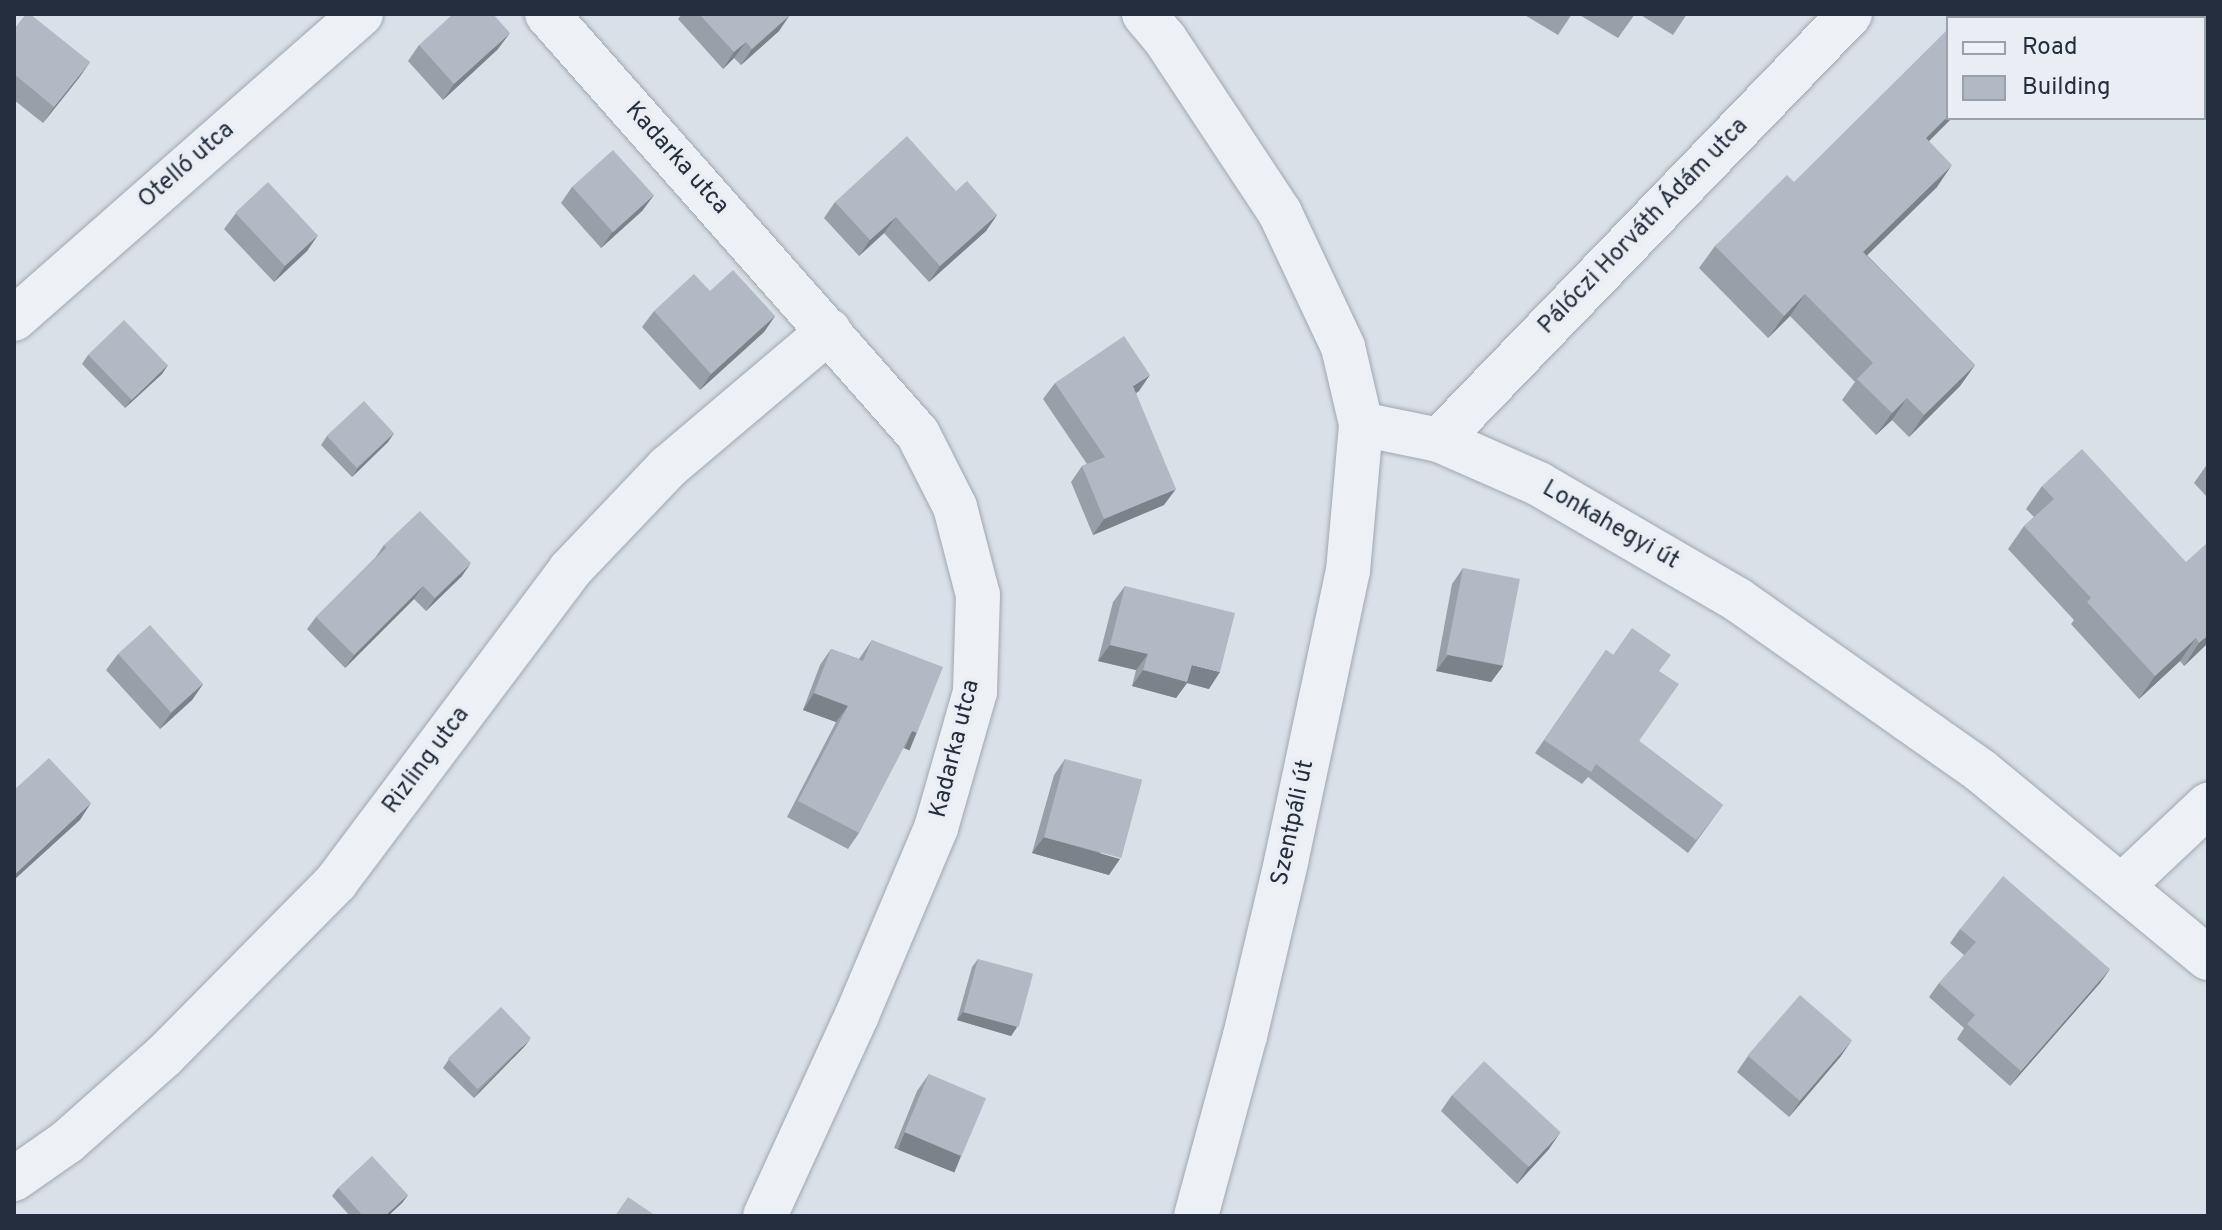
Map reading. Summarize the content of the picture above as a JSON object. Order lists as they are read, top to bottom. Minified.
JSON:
{"streets":{"street":["Kadarka utca","Otelló utca","Pálóczi Horváth Ádám utca","Lonkahegyi út","Rizling utca","Szentpáli út"]},"crossings":[["Kadarka utca","Rizling utca"],["Pálóczi Horváth Ádám utca","Lonkahegyi út"],["Lonkahegyi út","Szentpáli út"]],"legend":["Road","Building"]}
